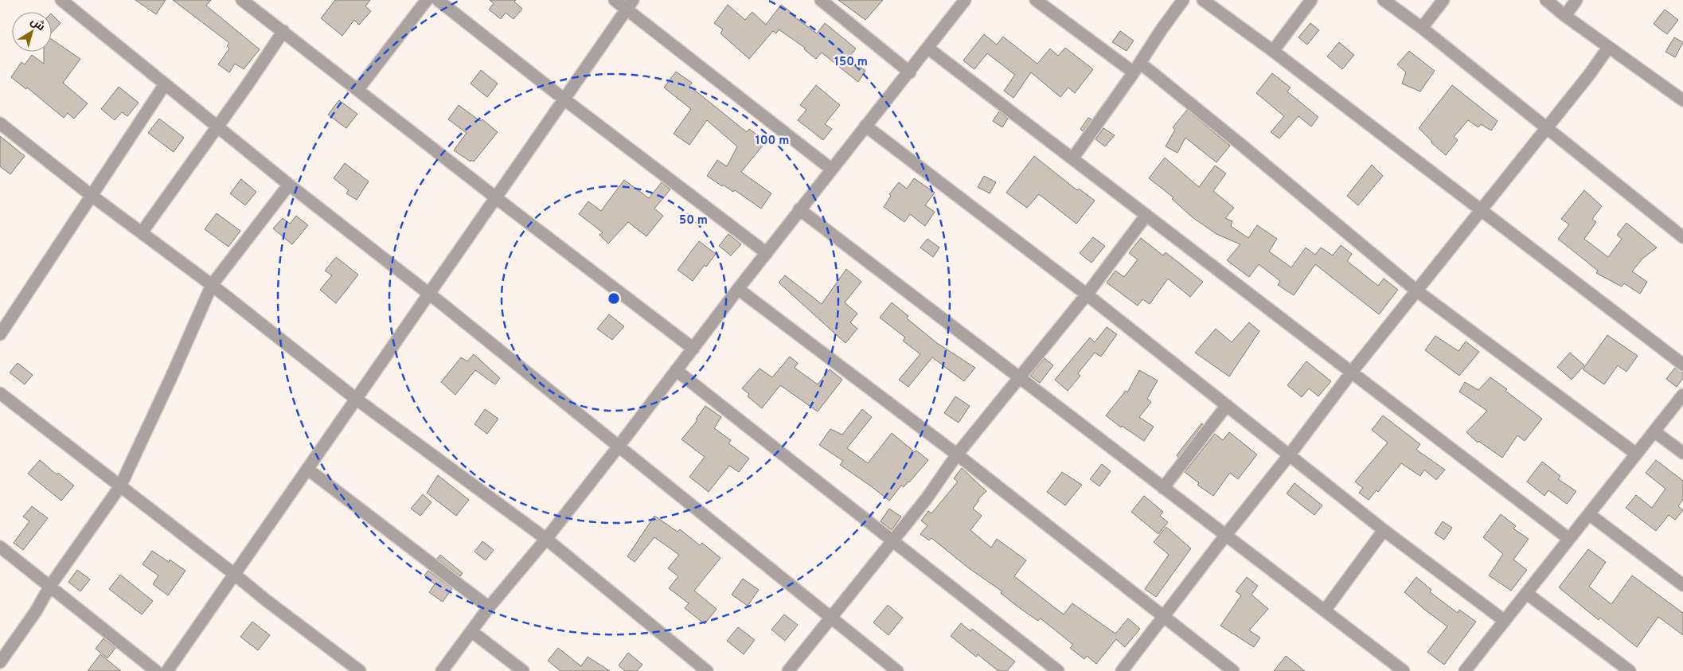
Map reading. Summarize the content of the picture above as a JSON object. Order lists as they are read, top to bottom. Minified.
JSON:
{"north":"top right","rings":["150 m","100 m","50 m"]}
